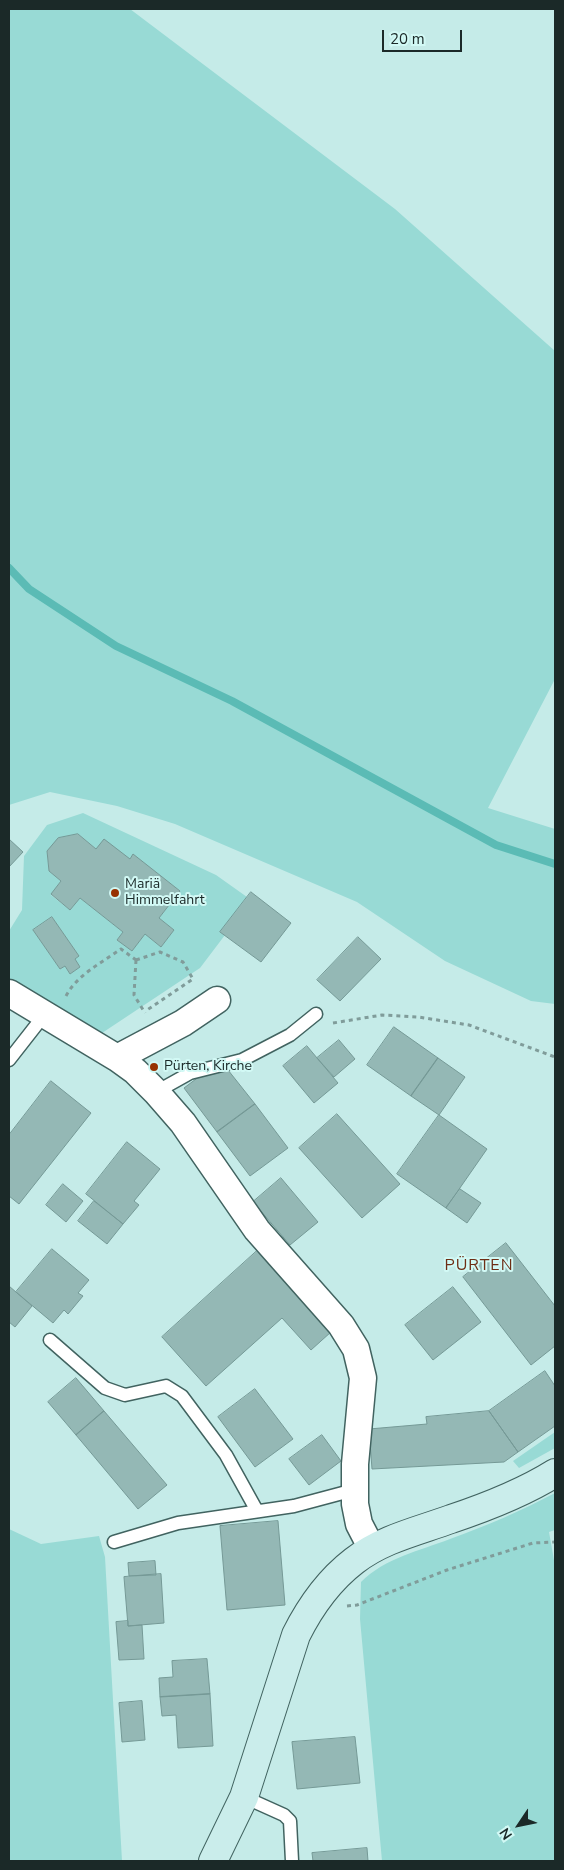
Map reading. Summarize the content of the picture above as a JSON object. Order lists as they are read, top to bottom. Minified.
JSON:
{"districts":["PÜRTEN"],"places":["Mariä Himmelfahrt","Pürten, Kirche"],"scale_bar":"20 m","north":"bottom left"}
